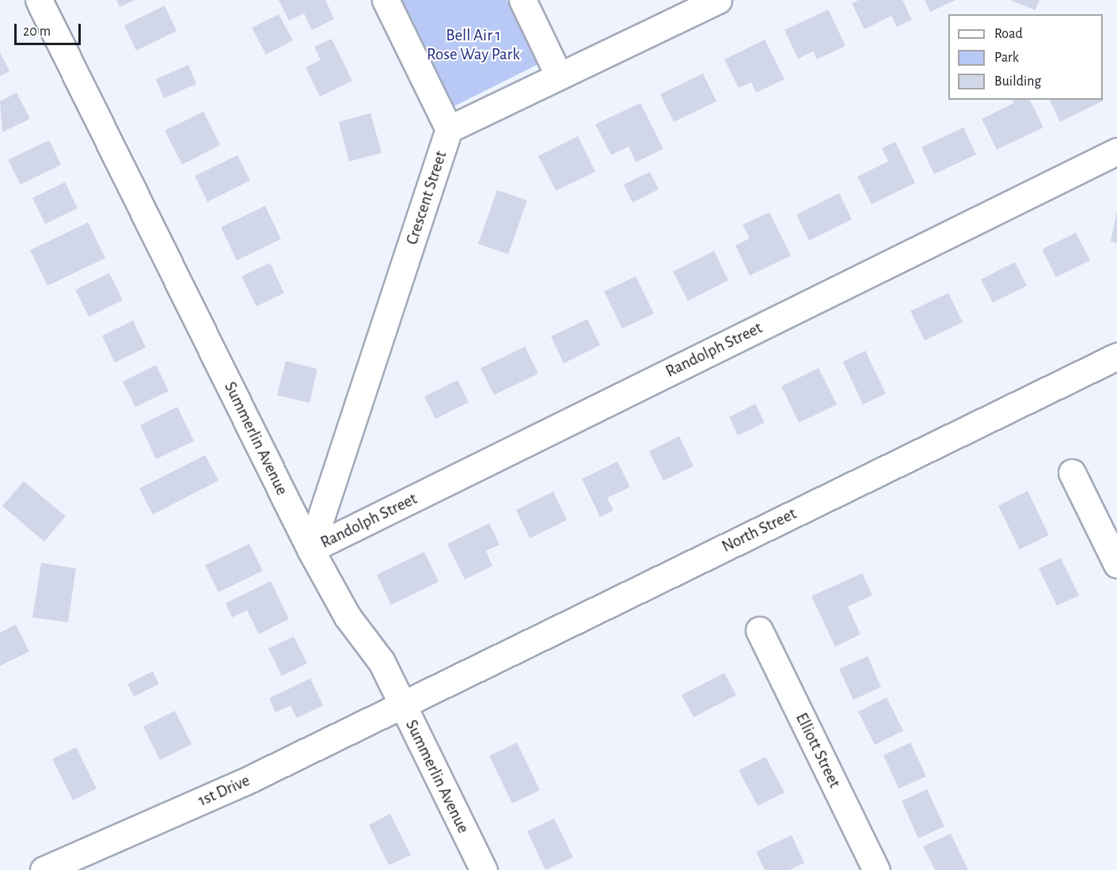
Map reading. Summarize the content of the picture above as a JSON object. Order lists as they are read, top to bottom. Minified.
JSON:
{"streets":{"street":["Crescent Street","Randolph Street","Summerlin Avenue","North Street","Elliott Street","1st Drive"]},"crossings":[["Crescent Street","Randolph Street"],["Crescent Street","Summerlin Avenue"],["Randolph Street","Summerlin Avenue"],["Summerlin Avenue","North Street"],["Summerlin Avenue","1st Drive"],["North Street","1st Drive"]],"parks":["Bell Air 1 Rose Way Park"],"legend":["Road","Park","Building"],"scale_bar":"20 m"}
